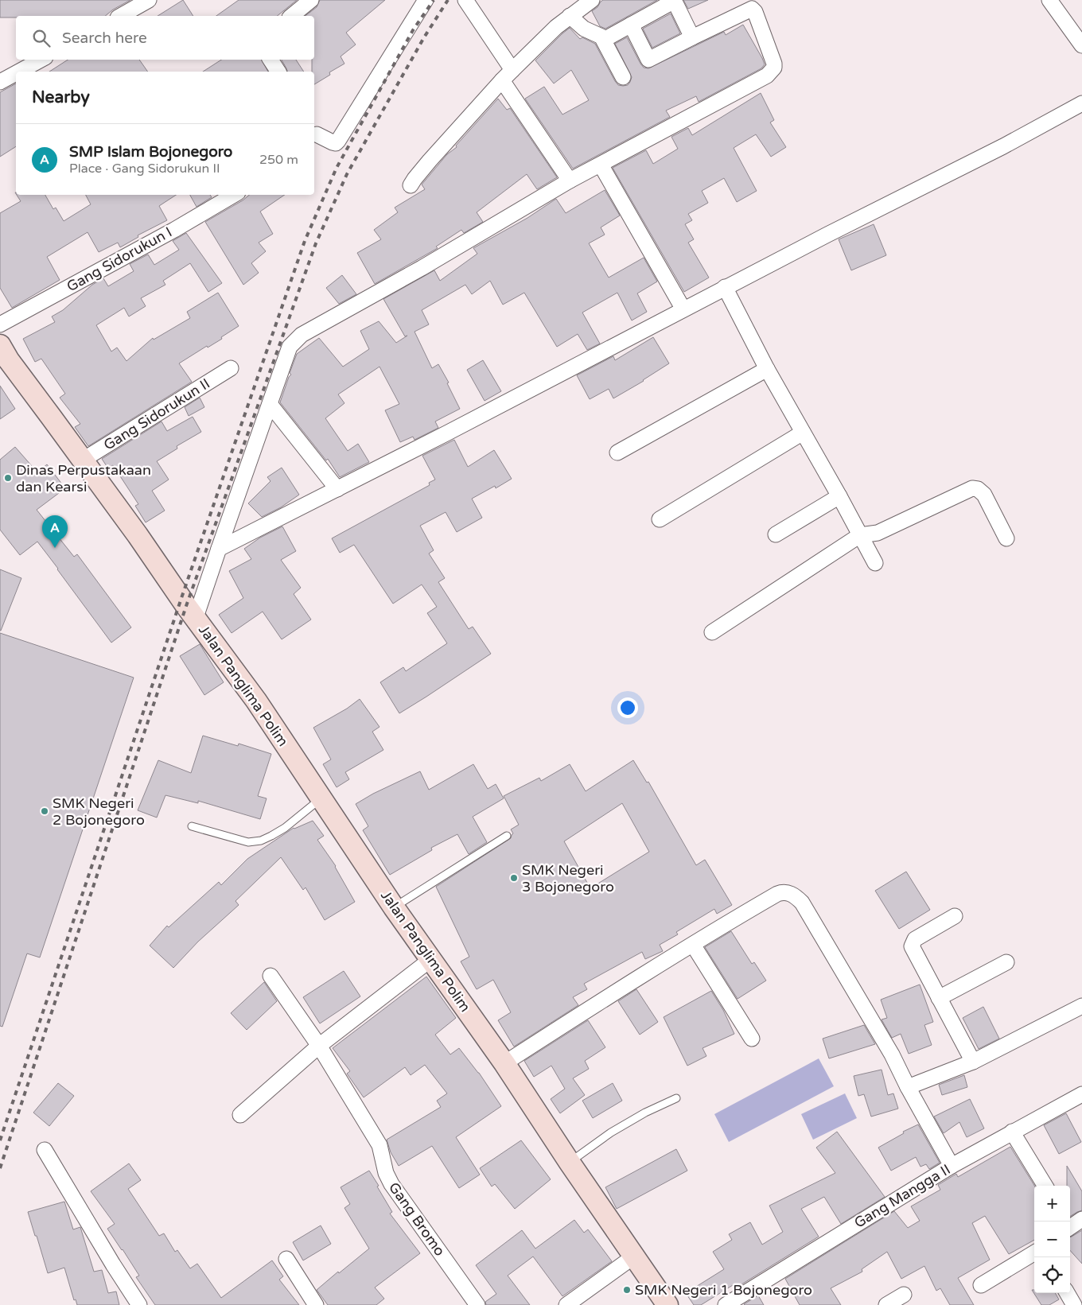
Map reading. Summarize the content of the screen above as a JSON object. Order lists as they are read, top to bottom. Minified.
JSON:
{"streets":{"main road":["Jalan Panglima Polim"],"street":["Gang Sidorukun I","Gang Sidorukun II","Gang Mangga II","Gang Bromo"]},"crossings":[["Gang Sidorukun II","Jalan Panglima Polim"]],"places":["Dinas Perpustakaan dan Kearsi","SMK Negeri 2 Bojonegoro","SMK Negeri 3 Bojonegoro","SMK Negeri 1 Bojonegoro"],"page":{"search":"Search here","heading":"Nearby","list":[{"mark":"A","name":"SMP Islam Bojonegoro","note":"Place · Gang Sidorukun II","value":"250 m"}],"pins":"A","map_buttons":["+","−"]}}
